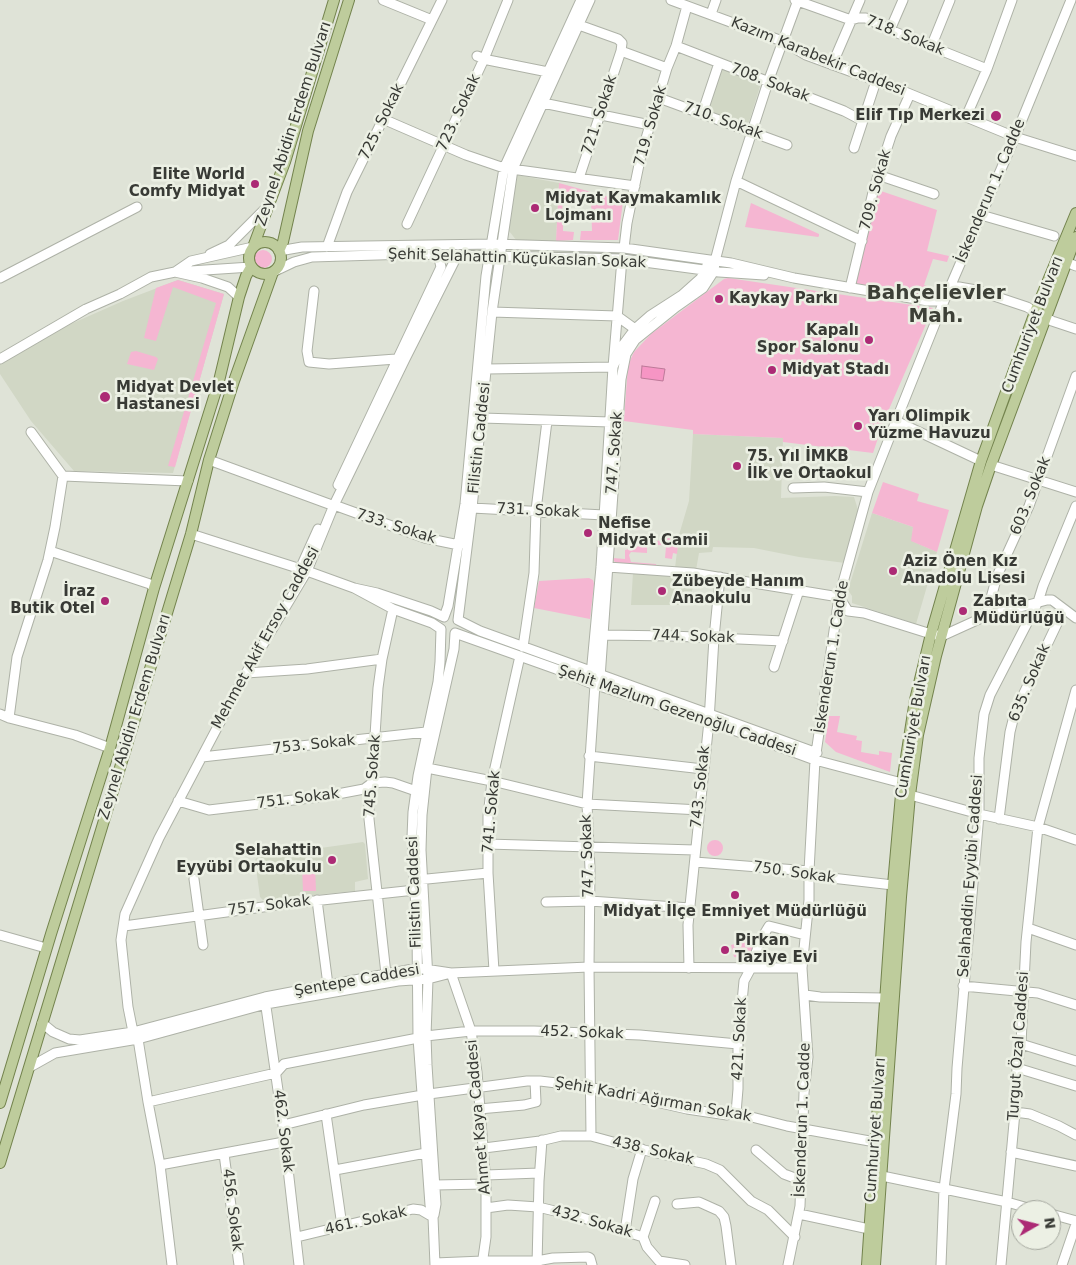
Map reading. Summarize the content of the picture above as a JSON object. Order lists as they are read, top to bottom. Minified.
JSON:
{"streets":{"main road":["Zeynel Abidin Erdem Bulvarı","Cumhuriyet Bulvarı"],"street":["718. Sokak","Kazım Karabekir Caddesi","708. Sokak","723. Sokak","721. Sokak","710. Sokak","725. Sokak","719. Sokak","709. Sokak","İskenderun 1. Cadde","Şehit Selahattin Küçükaslan Sokak","Filistin Caddesi","747. Sokak","603. Sokak","731. Sokak","733. Sokak","744. Sokak","Mehmet Akif Ersoy Caddesi","635. Sokak","Şehit Mazlum Gezenoğlu Caddesi","753. Sokak","745. Sokak","743. Sokak","751. Sokak","741. Sokak","750. Sokak","Selahaddin Eyyübi Caddesi","757. Sokak","Şentepe Caddesi","452. Sokak","421. Sokak","Turgut Özal Caddesi","Şehit Kadri Ağırman Sokak","Ahmet Kaya Caddesi","462. Sokak","438. Sokak","456. Sokak","461. Sokak","432. Sokak"]},"crossings":[["718. Sokak","747. Sokak"],["Kazım Karabekir Caddesi","719. Sokak"],["Kazım Karabekir Caddesi","709. Sokak"],["Kazım Karabekir Caddesi","İskenderun 1. Cadde"],["Kazım Karabekir Caddesi","747. Sokak"],["708. Sokak","719. Sokak"],["708. Sokak","747. Sokak"],["710. Sokak","719. Sokak"],["710. Sokak","747. Sokak"],["725. Sokak","Şehit Selahattin Küçükaslan Sokak"],["Zeynel Abidin Erdem Bulvarı","Şehit Selahattin Küçükaslan Sokak"],["Zeynel Abidin Erdem Bulvarı","733. Sokak"],["Zeynel Abidin Erdem Bulvarı","Şentepe Caddesi"],["719. Sokak","Şehit Selahattin Küçükaslan Sokak"],["709. Sokak","Şehit Selahattin Küçükaslan Sokak"],["İskenderun 1. Cadde","Şehit Selahattin Küçükaslan Sokak"],["İskenderun 1. Cadde","Şehit Mazlum Gezenoğlu Caddesi"],["İskenderun 1. Cadde","750. Sokak"],["İskenderun 1. Cadde","Şentepe Caddesi"],["İskenderun 1. Cadde","421. Sokak"],["İskenderun 1. Cadde","Şehit Kadri Ağırman Sokak"],["İskenderun 1. Cadde","438. Sokak"],["Şehit Selahattin Küçükaslan Sokak","Filistin Caddesi"],["Şehit Selahattin Küçükaslan Sokak","747. Sokak"],["Cumhuriyet Bulvarı","Şehit Mazlum Gezenoğlu Caddesi"],["Cumhuriyet Bulvarı","750. Sokak"],["Cumhuriyet Bulvarı","Şehit Kadri Ağırman Sokak"],["Filistin Caddesi","731. Sokak"],["Filistin Caddesi","733. Sokak"],["Filistin Caddesi","Şehit Mazlum Gezenoğlu Caddesi"],["Filistin Caddesi","753. Sokak"],["Filistin Caddesi","751. Sokak"],["Filistin Caddesi","757. Sokak"],["Filistin Caddesi","Şentepe Caddesi"],["Filistin Caddesi","452. Sokak"],["Filistin Caddesi","Şehit Kadri Ağırman Sokak"],["Filistin Caddesi","461. Sokak"],["747. Sokak","744. Sokak"],["747. Sokak","Şehit Mazlum Gezenoğlu Caddesi"],["747. Sokak","Şentepe Caddesi"],["747. Sokak","452. Sokak"],["747. Sokak","Şehit Kadri Ağırman Sokak"],["747. Sokak","438. Sokak"],["731. Sokak","741. Sokak"],["733. Sokak","Mehmet Akif Ersoy Caddesi"],["744. Sokak","743. Sokak"],["Mehmet Akif Ersoy Caddesi","753. Sokak"],["Mehmet Akif Ersoy Caddesi","751. Sokak"],["Mehmet Akif Ersoy Caddesi","757. Sokak"],["Mehmet Akif Ersoy Caddesi","Şentepe Caddesi"],["Mehmet Akif Ersoy Caddesi","452. Sokak"],["Şehit Mazlum Gezenoğlu Caddesi","743. Sokak"],["Şehit Mazlum Gezenoğlu Caddesi","741. Sokak"],["753. Sokak","745. Sokak"],["745. Sokak","751. Sokak"],["745. Sokak","757. Sokak"],["745. Sokak","Şentepe Caddesi"],["743. Sokak","750. Sokak"],["743. Sokak","Şentepe Caddesi"],["741. Sokak","757. Sokak"],["741. Sokak","Şentepe Caddesi"],["Şentepe Caddesi","421. Sokak"],["Şentepe Caddesi","Ahmet Kaya Caddesi"],["Şentepe Caddesi","462. Sokak"],["452. Sokak","421. Sokak"],["452. Sokak","Ahmet Kaya Caddesi"],["452. Sokak","462. Sokak"],["421. Sokak","Şehit Kadri Ağırman Sokak"],["Şehit Kadri Ağırman Sokak","Ahmet Kaya Caddesi"],["Şehit Kadri Ağırman Sokak","462. Sokak"],["Ahmet Kaya Caddesi","438. Sokak"],["Ahmet Kaya Caddesi","432. Sokak"],["462. Sokak","461. Sokak"]],"districts":["Bahçelievler Mah."],"places":["Elif Tıp Merkezi","Elite World Comfy Midyat","Midyat Kaymakamlık Lojmanı","Kaykay Parkı","Kapalı Spor Salonu","Midyat Stadı","Midyat Devlet Hastanesi","Yarı Olimpik Yüzme Havuzu","75. Yıl İMKB İlk ve Ortaokul","Nefise Midyat Camii","Aziz Önen Kız Anadolu Lisesi","Zübeyde Hanım Anaokulu","İraz Butik Otel","Zabıta Müdürlüğü","Selahattin Eyyübi Ortaokulu","Midyat İlçe Emniyet Müdürlüğü","Pirkan Taziye Evi"],"north":"right"}
